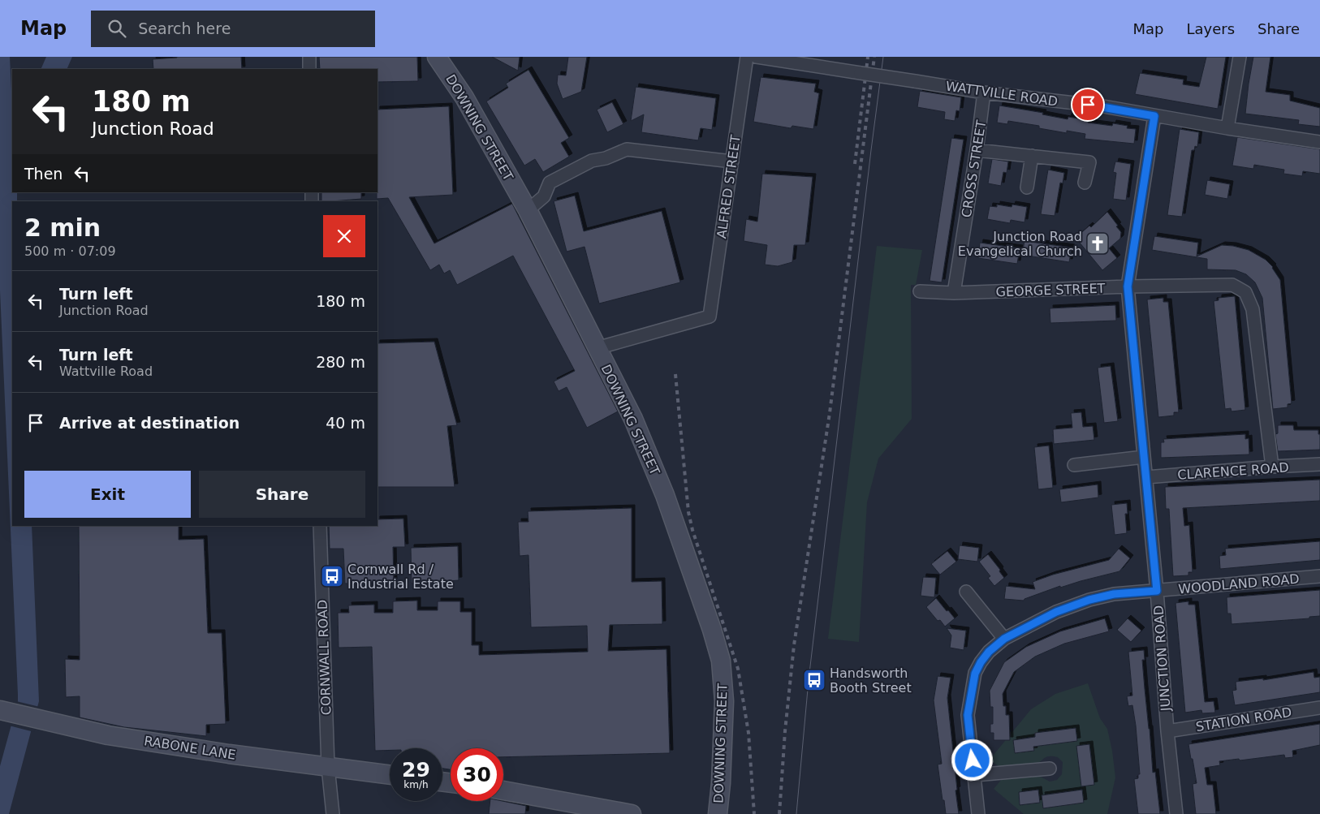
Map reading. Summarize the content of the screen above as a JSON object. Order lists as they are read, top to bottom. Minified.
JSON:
{"streets":{"street":["WATTVILLE ROAD","DOWNING STREET","CROSS STREET","ALFRED STREET","GEORGE STREET","CLARENCE ROAD","WOODLAND ROAD","CORNWALL ROAD","JUNCTION ROAD","STATION ROAD","RABONE LANE"]},"crossings":[["WATTVILLE ROAD","CROSS STREET"],["WATTVILLE ROAD","JUNCTION ROAD"],["DOWNING STREET","ALFRED STREET"],["CROSS STREET","GEORGE STREET"],["GEORGE STREET","CLARENCE ROAD"],["GEORGE STREET","JUNCTION ROAD"],["CLARENCE ROAD","JUNCTION ROAD"],["WOODLAND ROAD","JUNCTION ROAD"],["CORNWALL ROAD","RABONE LANE"],["JUNCTION ROAD","STATION ROAD"]],"places":{"church":["Junction Road Evangelical Church"],"bus stop":["Cornwall Rd / Industrial Estate","Handsworth Booth Street"]},"page":{"header":"Map","search":"Search here","nav":["Map","Layers","Share"],"turn":["180 m","Junction Road"],"then":"Then","heading":["2 min","500 m · 07:09"],"list":[{"name":"Turn left","note":"Junction Road","value":"180 m"},{"name":"Turn left","note":"Wattville Road","value":"280 m"},{"name":"Arrive at destination","value":"40 m"}],"buttons":["Exit","Share"],"speed":"29 km/h","limit":"30"}}
